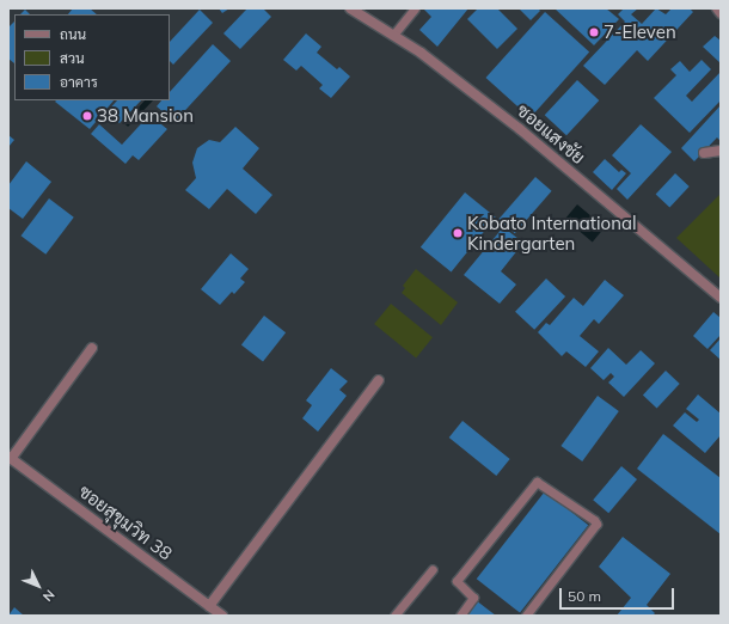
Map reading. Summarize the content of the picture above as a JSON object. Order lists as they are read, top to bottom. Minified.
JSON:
{"streets":{"street":["ซอยแสงชัย","ซอยสุขุมวิท 38"]},"places":["7-Eleven","38 Mansion","Kobato International Kindergarten"],"legend":["ถนน","สวน","อาคาร"],"scale_bar":"50 m","north":"bottom right"}
